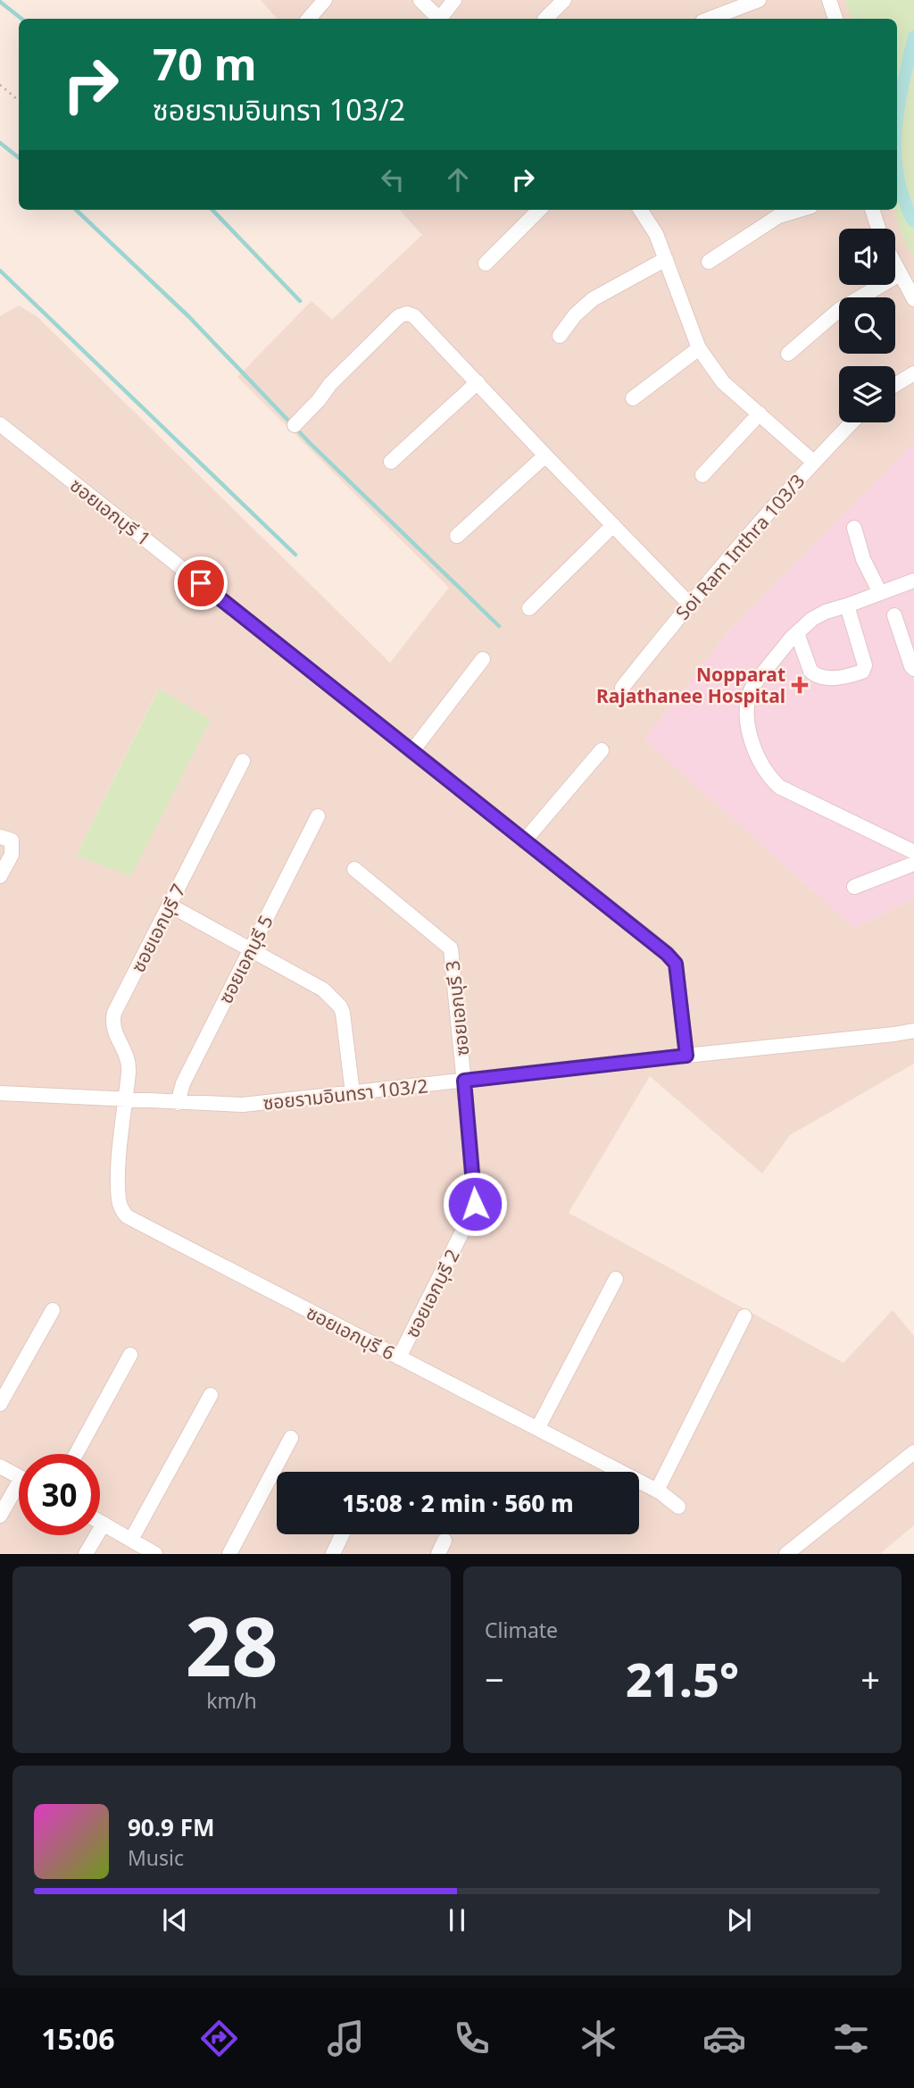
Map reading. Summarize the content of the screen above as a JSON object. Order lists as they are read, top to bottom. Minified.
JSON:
{"streets":{"street":["ซอยเอกบุรี 1","Soi Ram Inthra 103/3","ซอยเอกบุรี 7","ซอยเอกบุรี 5","ซอยเอกบุรี 3","ซอยรามอินทรา 103/2","ซอยเอกบุรี 2","ซอยเอกบุรี 6"]},"crossings":[["ซอยเอกบุรี 1","ซอยรามอินทรา 103/2"],["ซอยเอกบุรี 7","ซอยรามอินทรา 103/2"],["ซอยเอกบุรี 7","ซอยเอกบุรี 6"],["ซอยเอกบุรี 5","ซอยรามอินทรา 103/2"],["ซอยเอกบุรี 3","ซอยรามอินทรา 103/2"],["ซอยเอกบุรี 3","ซอยเอกบุรี 2"],["ซอยรามอินทรา 103/2","ซอยเอกบุรี 2"],["ซอยรามอินทรา 103/2","ซอยเอกบุรี 6"],["ซอยเอกบุรี 2","ซอยเอกบุรี 6"]],"places":{"health":["Nopparat Rajathanee Hospital"]},"page":{"turn":["70 m","ซอยรามอินทรา 103/2"],"limit":"30","trip":"15:08 · 2 min · 560 m","tile":[["28","km/h"],"Climate"],"heat":["−","21.5°","+"],"song":["90.9 FM","Music"],"tabs":"15:06"}}
